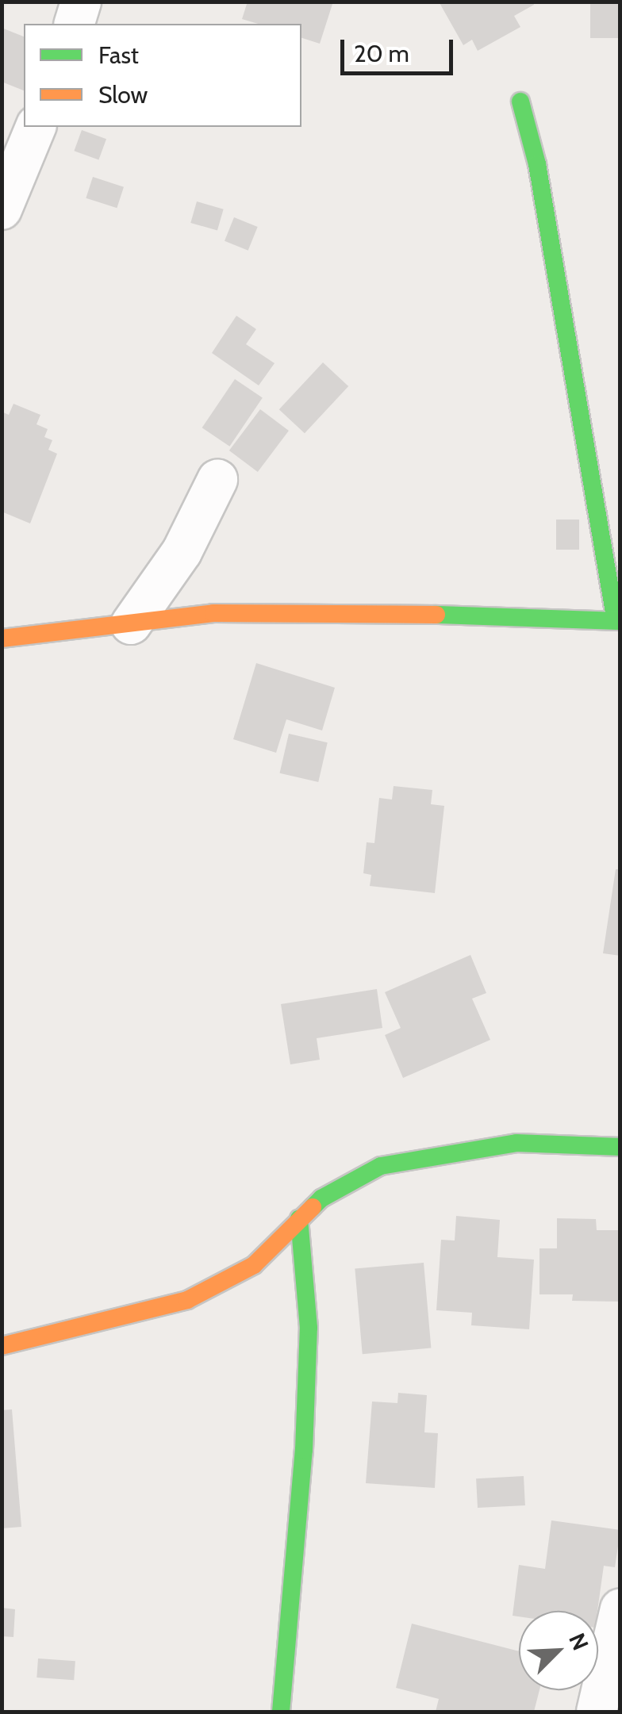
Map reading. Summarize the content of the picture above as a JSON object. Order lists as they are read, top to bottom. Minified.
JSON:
{"legend":["Fast","Slow"],"scale_bar":"20 m","north":"top right"}
